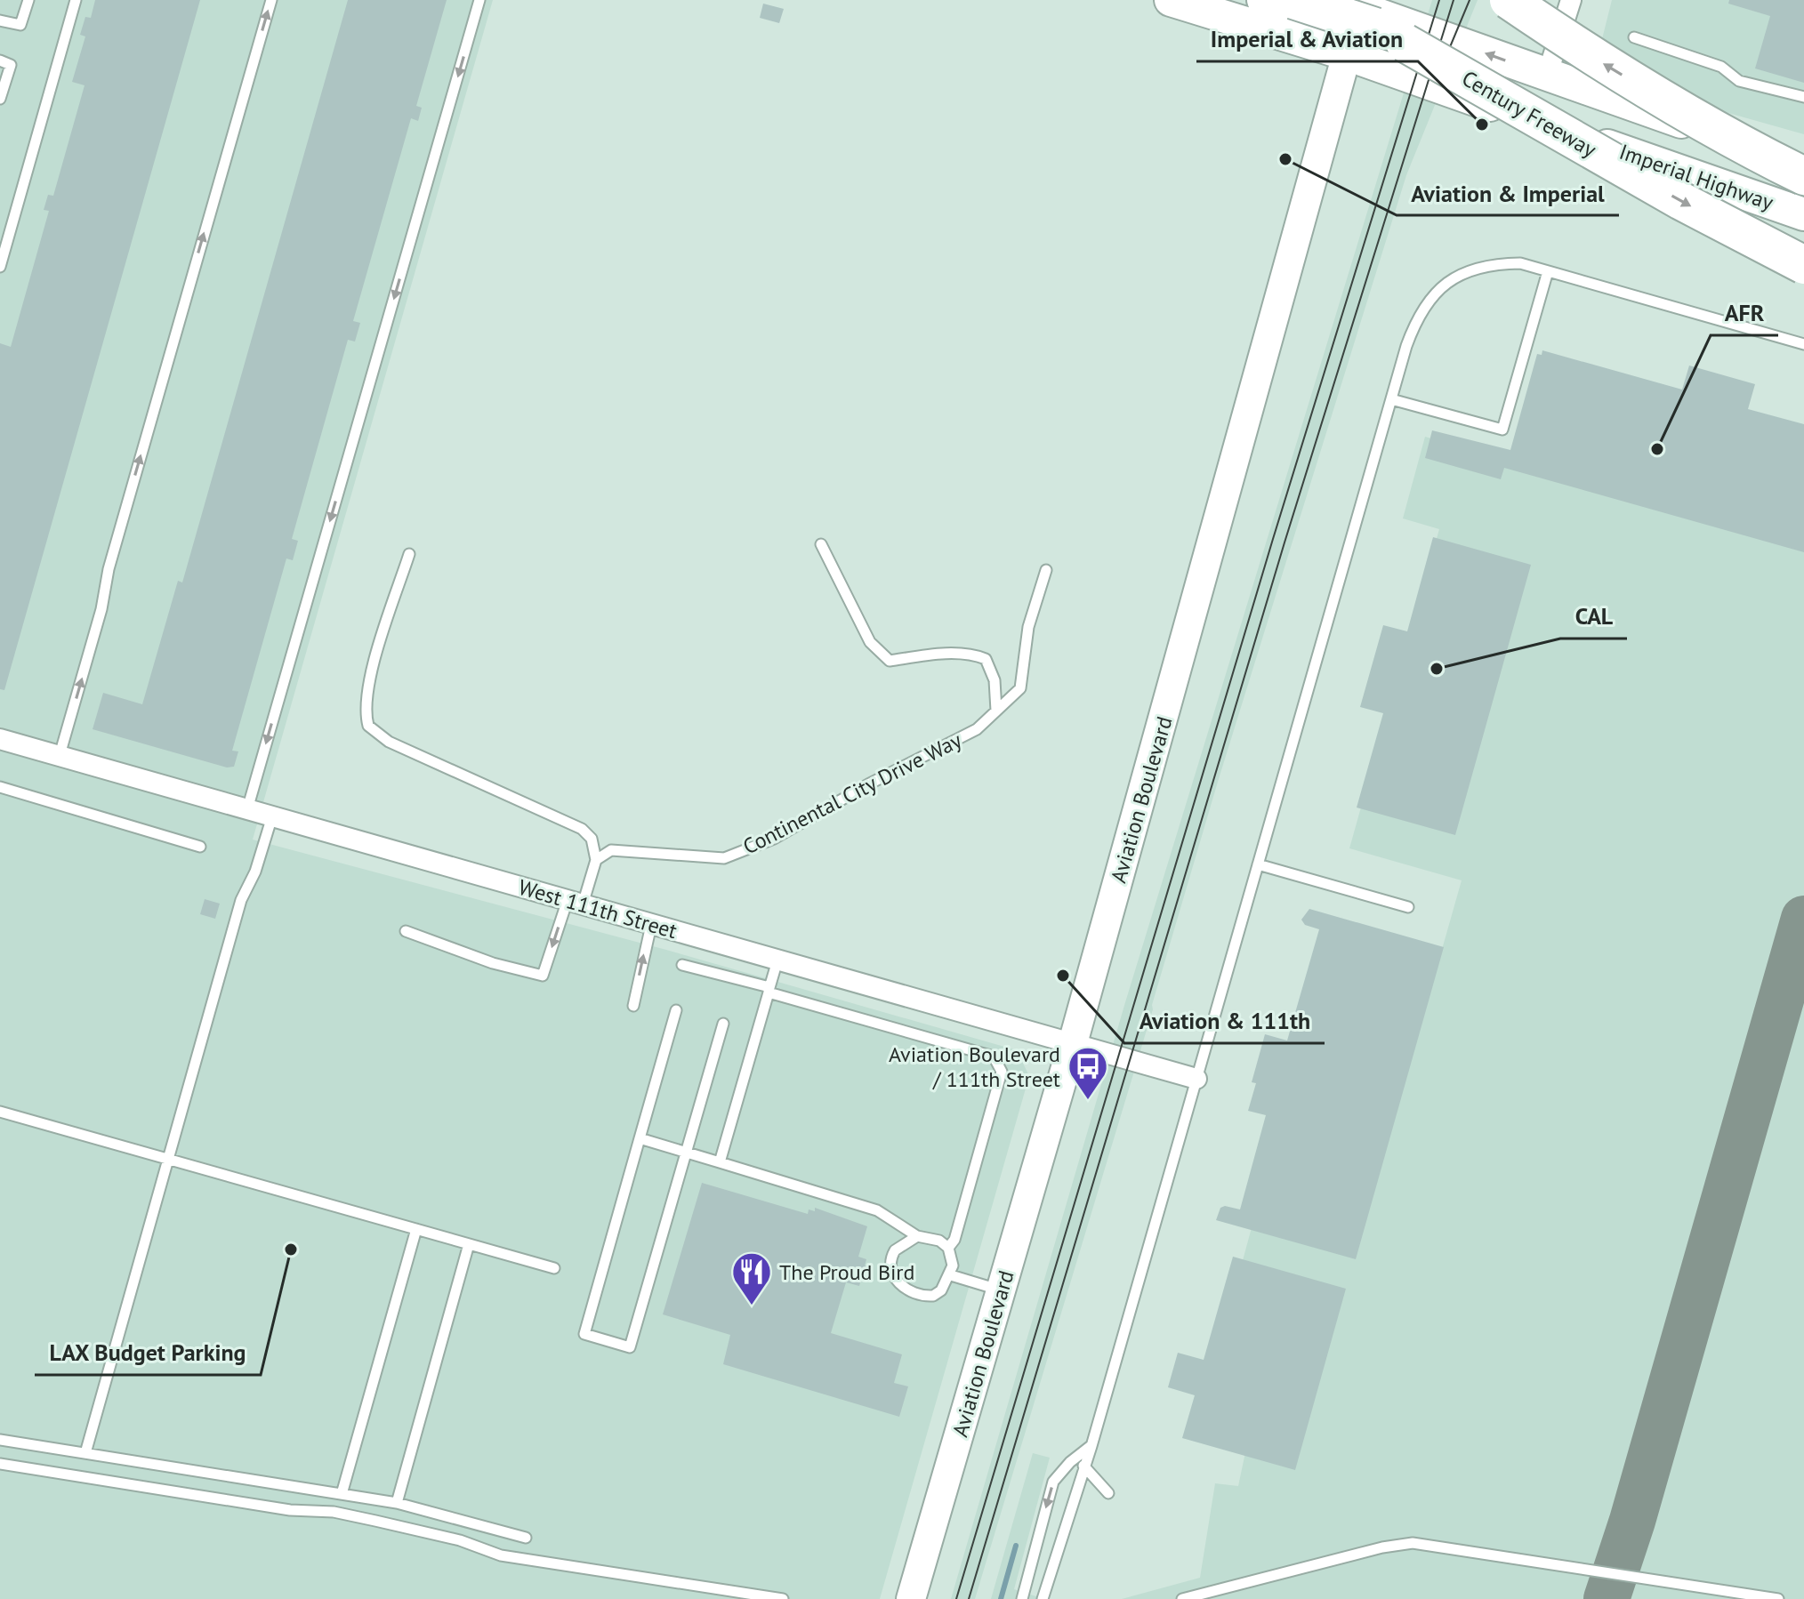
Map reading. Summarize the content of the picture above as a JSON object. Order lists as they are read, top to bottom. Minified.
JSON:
{"streets":{"highway":["Century Freeway"],"main road":["Imperial Highway","Aviation Boulevard"],"street":["West 111th Street"],"lane":["Continental City Drive Way"]},"crossings":[["Century Freeway","Aviation Boulevard"],["Imperial Highway","Aviation Boulevard"],["Aviation Boulevard","West 111th Street"]],"places":{"other":["Imperial & Aviation","Aviation & Imperial","AFR","CAL","Aviation & 111th","LAX Budget Parking"],"bus stop":["Aviation Boulevard / 111th Street"],"restaurant":["The Proud Bird"]}}
